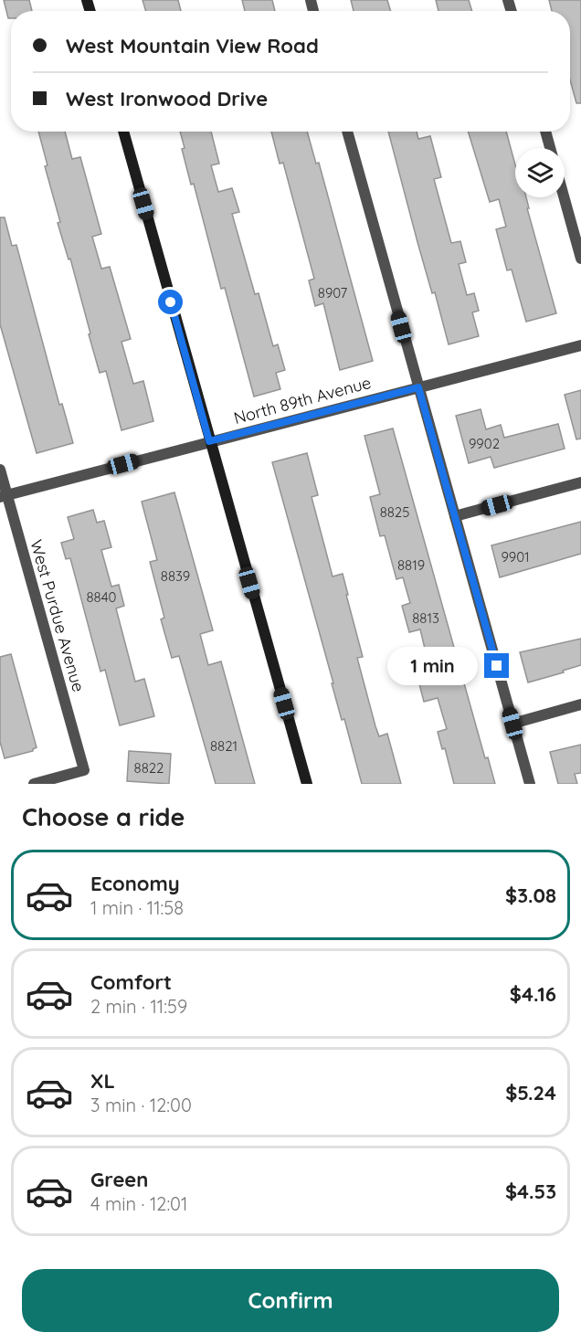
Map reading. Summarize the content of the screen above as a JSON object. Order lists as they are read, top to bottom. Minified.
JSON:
{"streets":{"street":["North 89th Avenue","West Purdue Avenue"]},"crossings":[["North 89th Avenue","West Purdue Avenue"]],"house_numbers":["8907","9902","8825","9901","8819","8839","8840","8813","8821","8822"],"page":{"banner":["West Mountain View Road","West Ironwood Drive"],"bubble":"1 min","heading":"Choose a ride","list":[{"name":"Economy","note":"1 min · 11:58","value":"$3.08"},{"name":"Comfort","note":"2 min · 11:59","value":"$4.16"},{"name":"XL","note":"3 min · 12:00","value":"$5.24"},{"name":"Green","note":"4 min · 12:01","value":"$4.53"}],"buttons":"Confirm"}}
